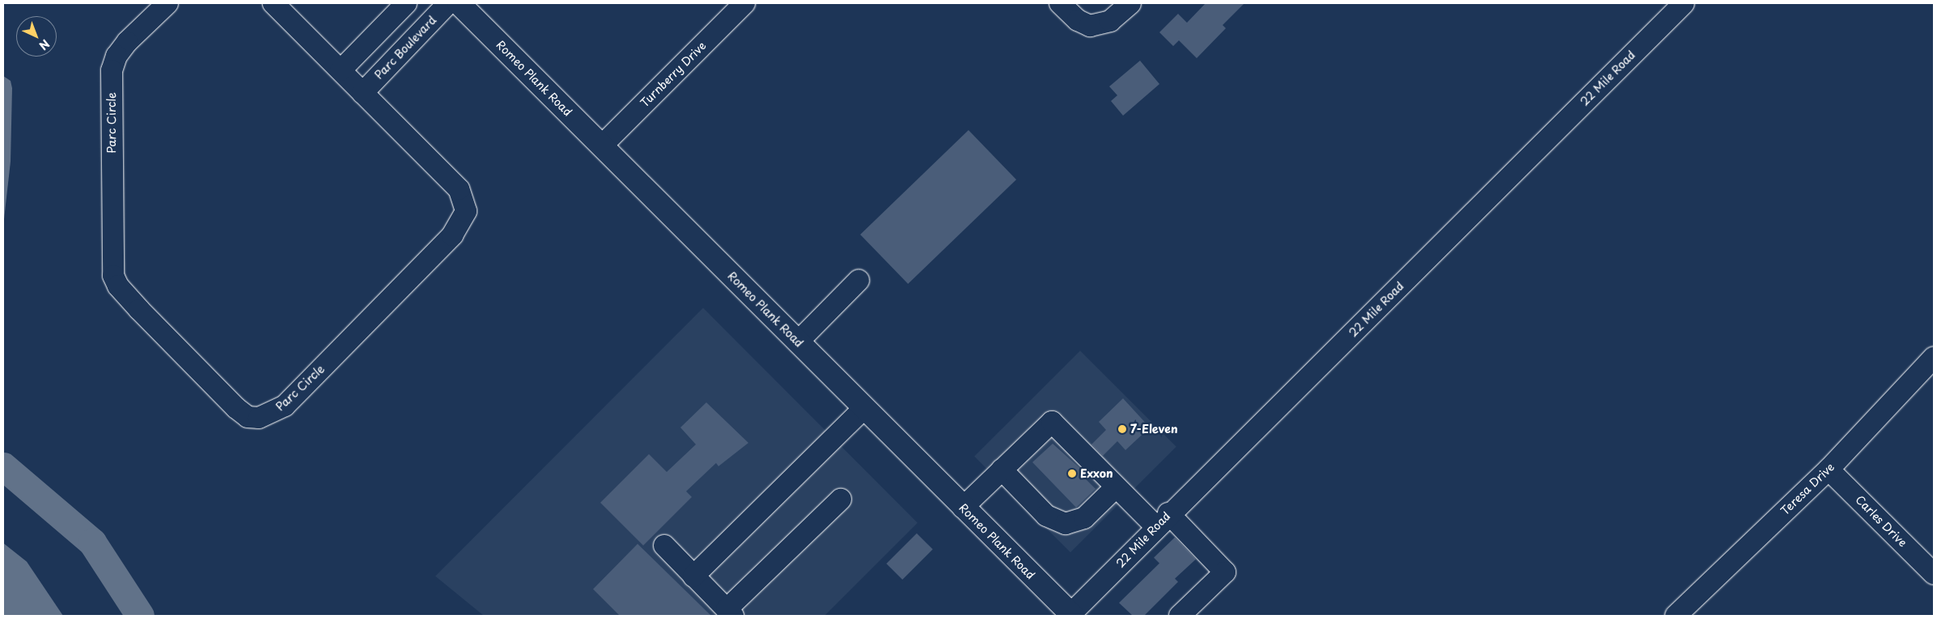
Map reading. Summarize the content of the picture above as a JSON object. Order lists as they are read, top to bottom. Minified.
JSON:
{"streets":{"main road":["Romeo Plank Road"],"street":["Parc Boulevard","Turnberry Drive","22 Mile Road","Parc Circle","Teresa Drive","Carles Drive"]},"crossings":[["Parc Boulevard","Parc Circle"],["Turnberry Drive","Romeo Plank Road"],["Romeo Plank Road","22 Mile Road"],["Teresa Drive","Carles Drive"]],"places":["7-Eleven","Exxon"],"north":"bottom right"}
